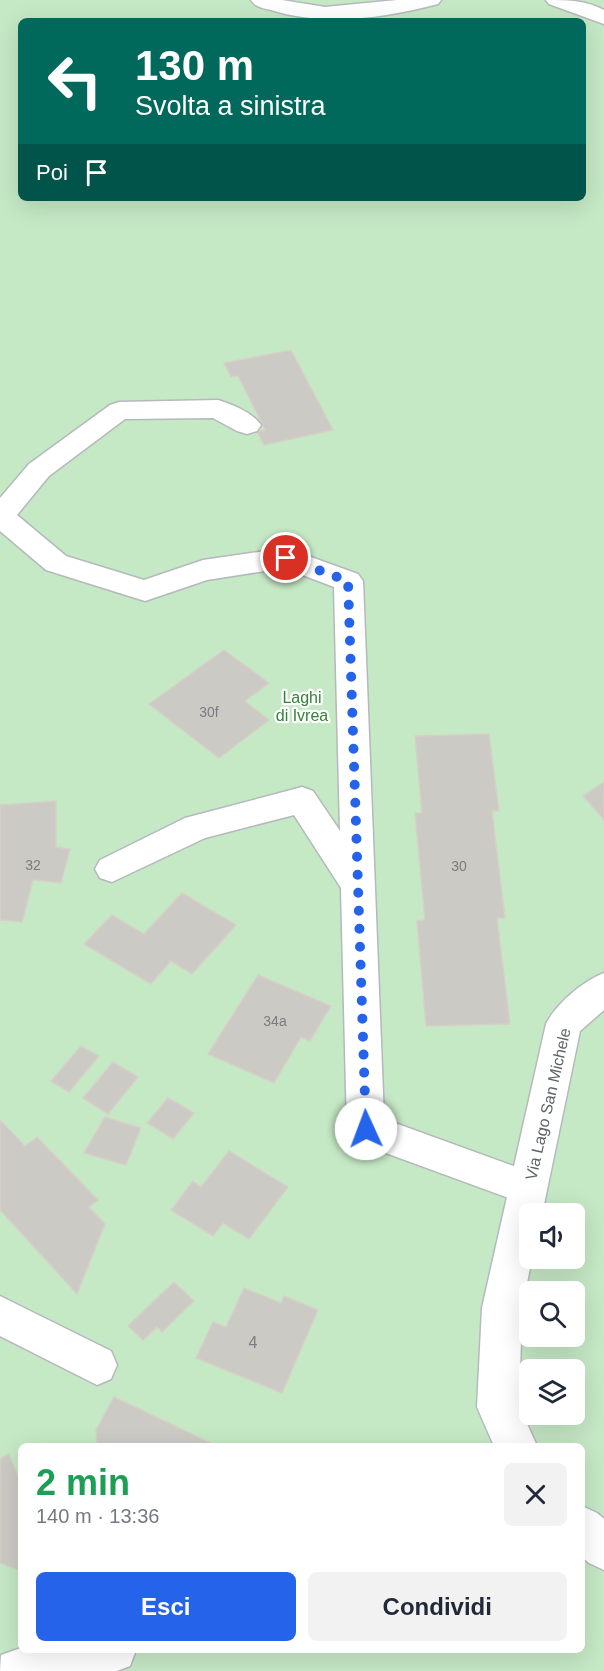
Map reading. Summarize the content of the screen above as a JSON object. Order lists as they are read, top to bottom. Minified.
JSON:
{"streets":{"street":["Via Lago San Michele"]},"parks":["Laghi di Ivrea"],"house_numbers":["30f","32","30","34a","4"],"page":{"turn":["130 m","Svolta a sinistra"],"then":"Poi","heading":["2 min","140 m · 13:36"],"buttons":["Esci","Condividi"]}}
